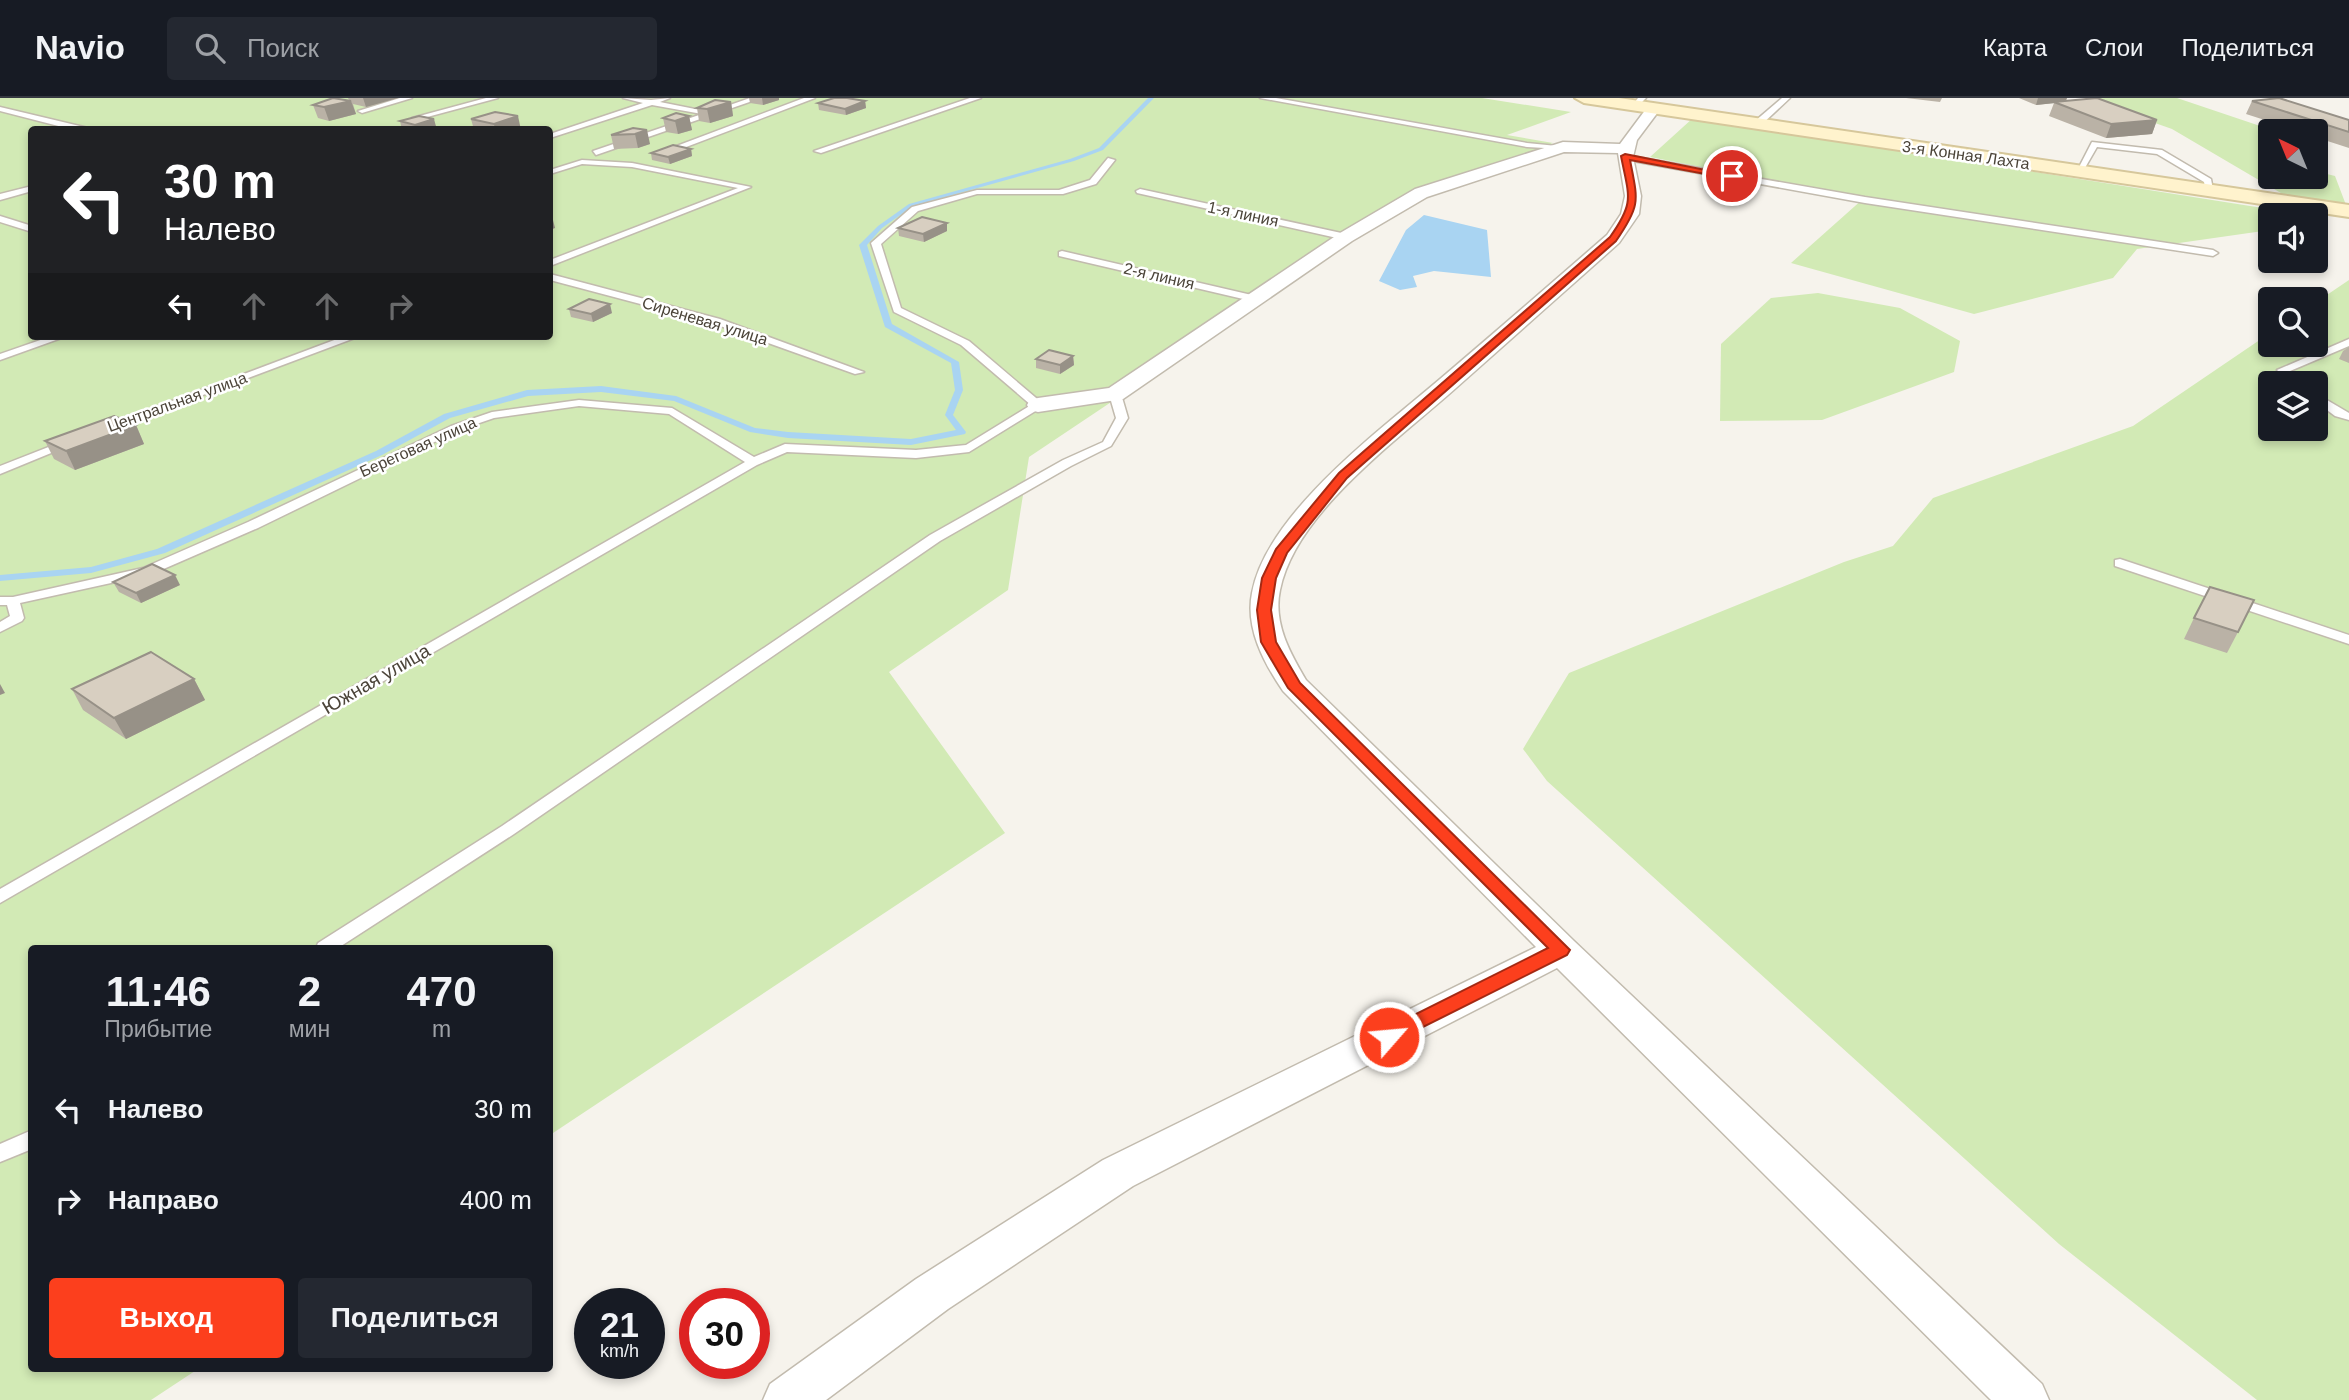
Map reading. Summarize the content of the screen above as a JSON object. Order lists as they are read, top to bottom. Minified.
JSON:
{"streets":{"main road":["3-я Конная Лахта"],"lane":["1-я линия","2-я линия","Сиреневая улица","Центральная улица","Береговая улица","Южная улица"]},"crossings":[["Береговая улица","Южная улица"]],"north":"top left","page":{"header":"Navio","search":"Поиск","nav":["Карта","Слои","Поделиться"],"turn":["30 m","Налево"],"eta":["11:46","Прибытие","2","мин","470","m"],"list":[{"name":"Налево","value":"30 m"},{"name":"Направо","value":"400 m"}],"buttons":["Выход","Поделиться"],"speed":"21 km/h","limit":"30"}}
